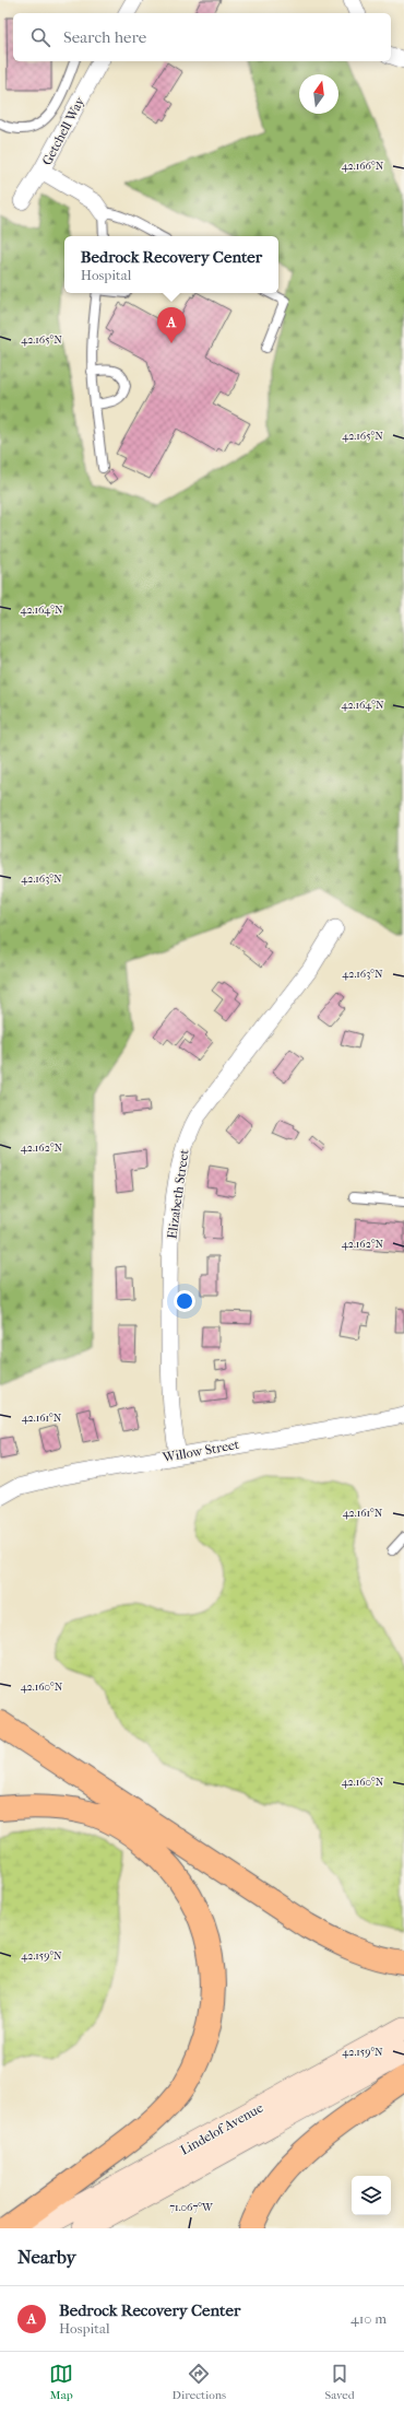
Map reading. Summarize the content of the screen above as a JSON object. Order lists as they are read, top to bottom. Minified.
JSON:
{"streets":{"main road":["Lindelof Avenue"],"street":["Getchell Way","Elizabeth Street","Willow Street"]},"crossings":[["Elizabeth Street","Willow Street"]],"north":"top","page":{"search":"Search here","popup":["Bedrock Recovery Center","Hospital"],"pins":"A","heading":"Nearby","list":[{"mark":"A","name":"Bedrock Recovery Center","note":"Hospital","value":"410 m"}],"nav":["Map","Directions","Saved"]},"coordinates":["42.166°N","42.165°N","42.164°N","42.163°N","42.162°N","42.161°N","42.160°N","42.159°N","71.067°W"]}
